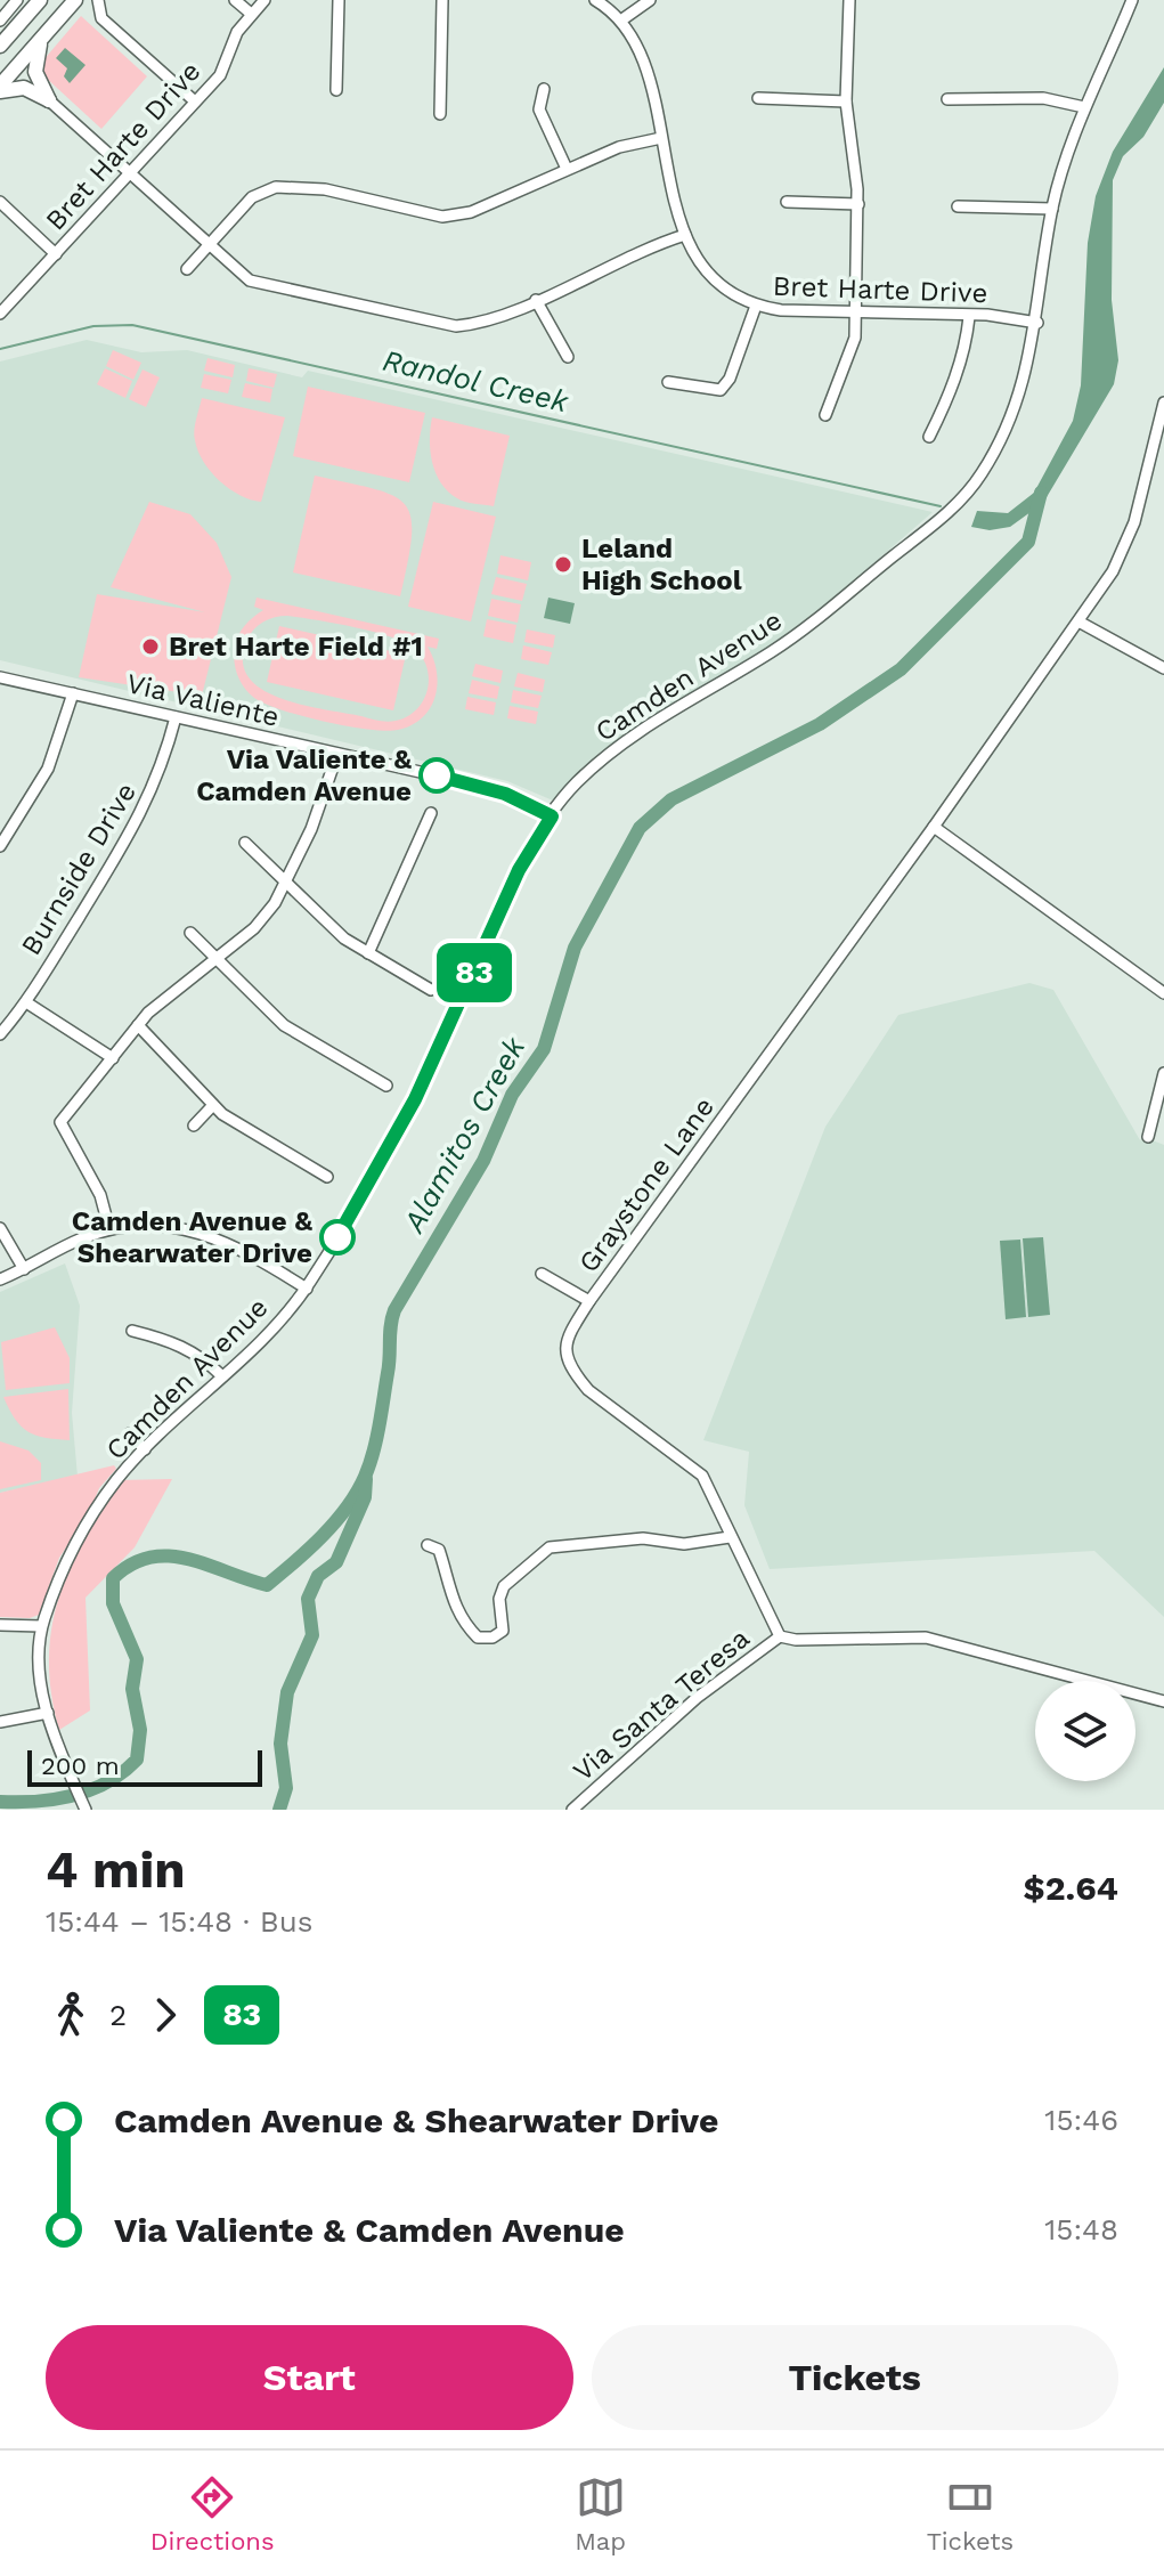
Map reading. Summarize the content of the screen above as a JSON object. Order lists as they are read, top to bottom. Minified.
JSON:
{"streets":{"street":["Bret Harte Drive","Camden Avenue","Via Valiente","Burnside Drive","Graystone Lane","Via Santa Teresa"]},"crossings":[["Bret Harte Drive","Camden Avenue"],["Camden Avenue","Via Valiente"],["Via Valiente","Burnside Drive"],["Graystone Lane","Via Santa Teresa"]],"water":["Randol Creek","Alamitos Creek"],"places":["Leland High School","Bret Harte Field #1","Via Valiente & Camden Avenue","Camden Avenue & Shearwater Drive"],"lines":["bus line 83"],"scale_bar":"200 m","page":{"on_map":"83","scale":"200 m","heading":["4 min","15:44 – 15:48 · Bus","$2.64"],"legs":["2","83"],"list":[{"name":"Camden Avenue & Shearwater Drive","value":"15:46"},{"name":"Via Valiente & Camden Avenue","value":"15:48"}],"buttons":["Start","Tickets"],"tabs":["Directions","Map","Tickets"]}}
